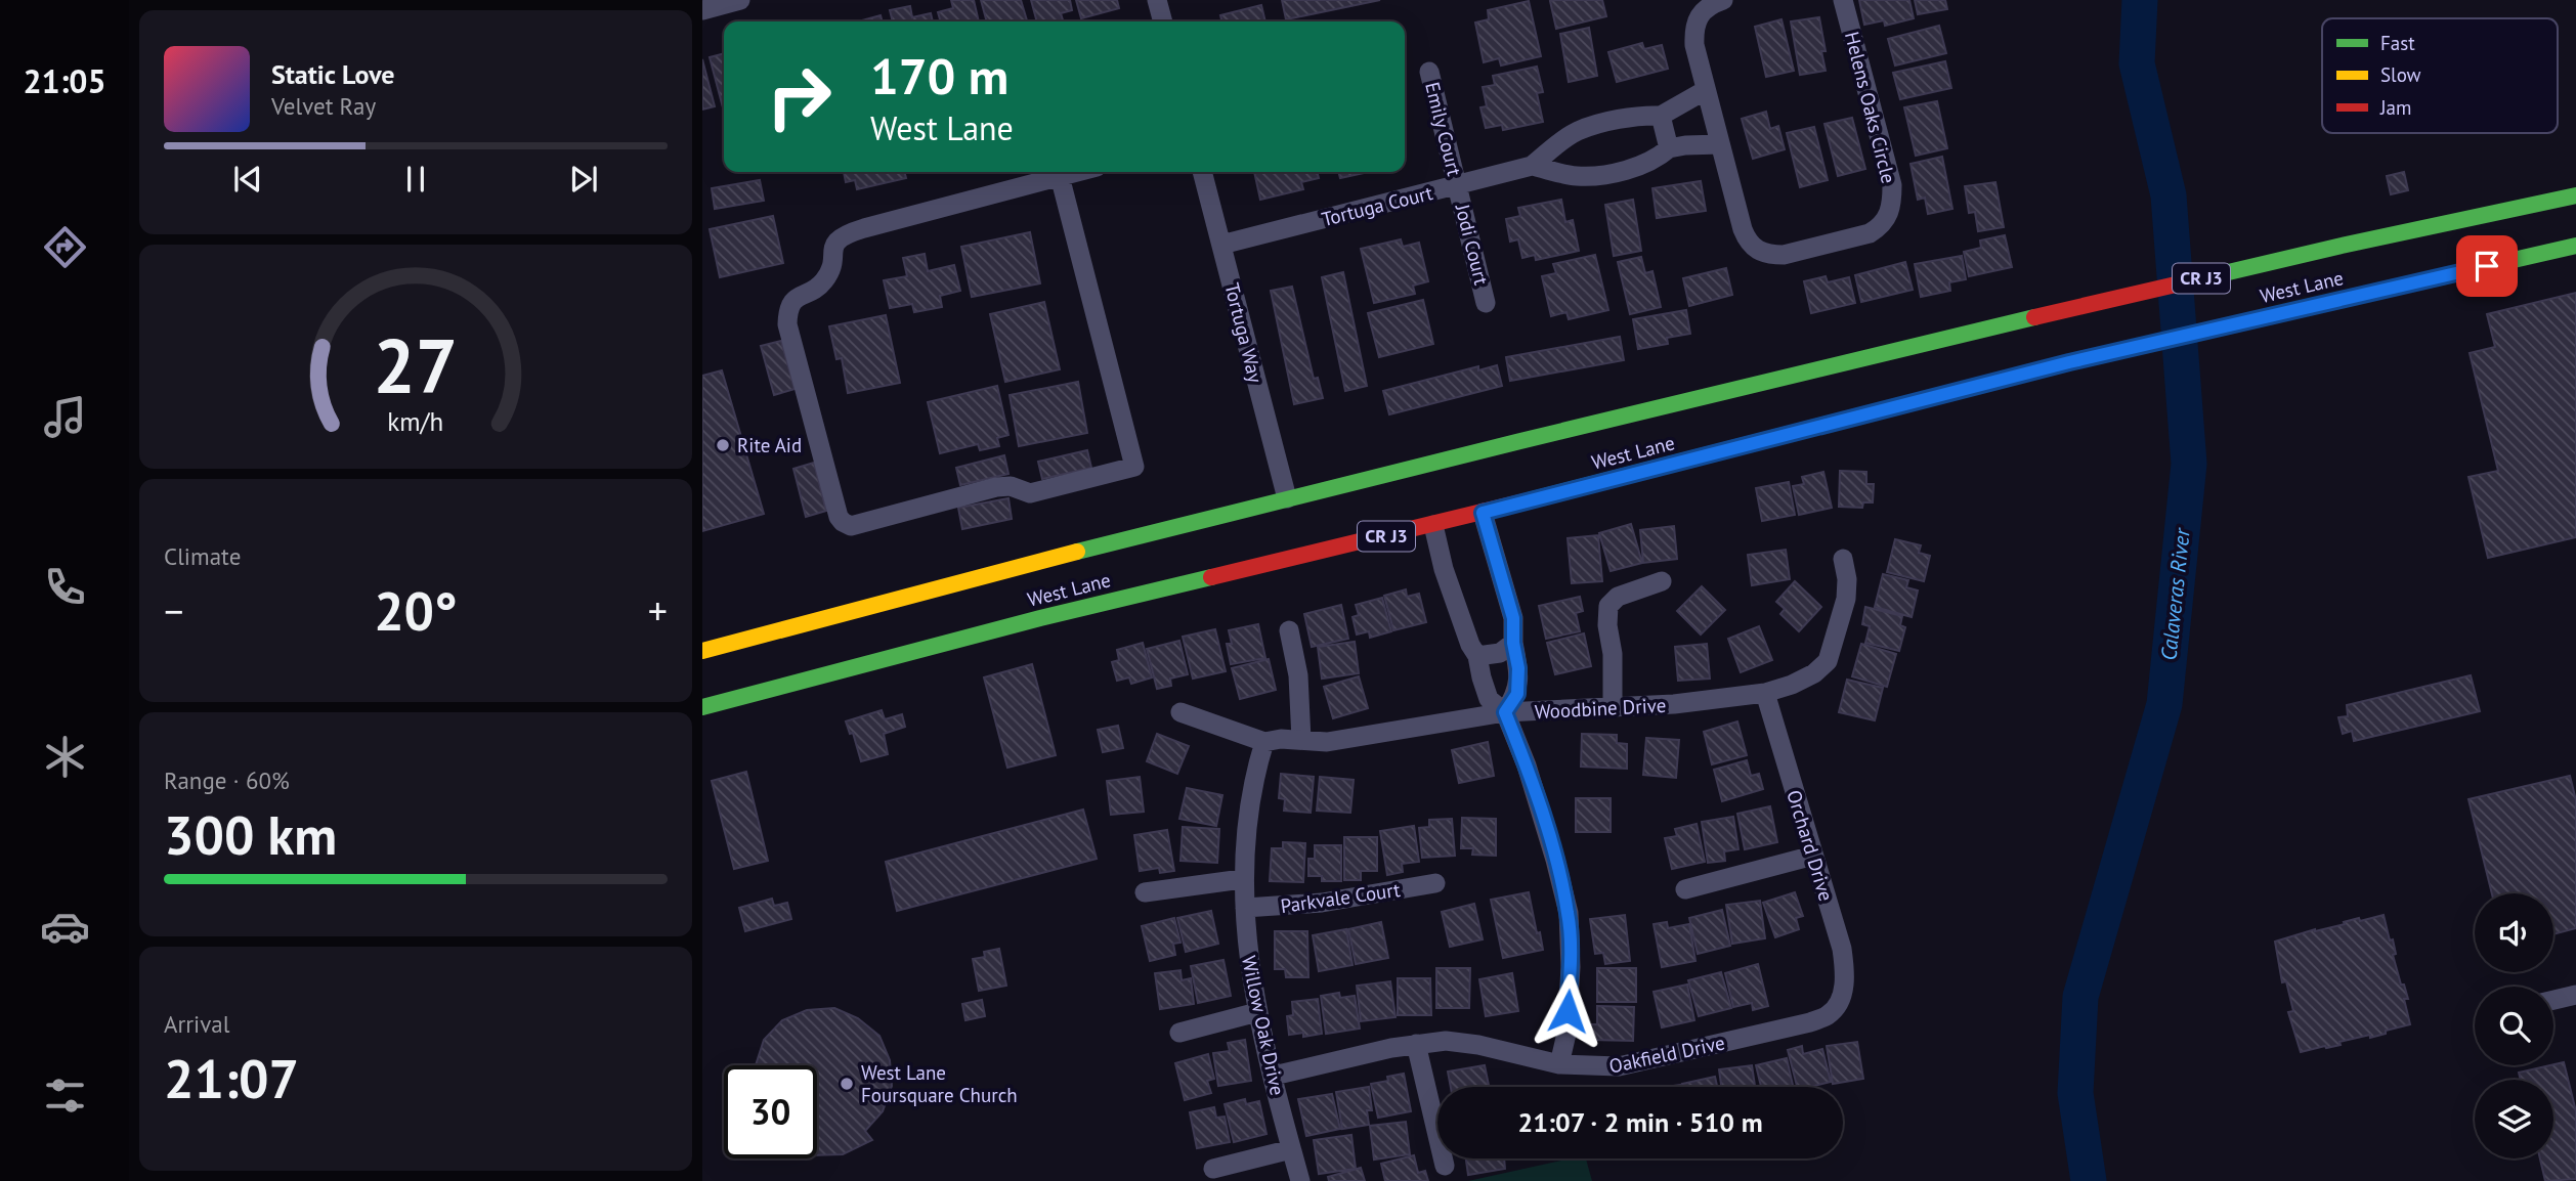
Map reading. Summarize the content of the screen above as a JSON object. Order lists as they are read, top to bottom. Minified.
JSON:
{"streets":{"main road":["CR J3","West Lane"],"street":["Helens Oaks Circle","Emily Court","Tortuga Court","Jodi Court","Tortuga Way","Woodbine Drive","Orchard Drive","Parkvale Court","Willow Oak Drive","Oakfield Drive"]},"crossings":[["Emily Court","Tortuga Court"],["Emily Court","Jodi Court"],["Tortuga Court","Jodi Court"],["Tortuga Court","Tortuga Way"],["West Lane","Tortuga Way"],["Woodbine Drive","Orchard Drive"],["Woodbine Drive","Willow Oak Drive"],["Orchard Drive","Oakfield Drive"],["Parkvale Court","Willow Oak Drive"],["Willow Oak Drive","Oakfield Drive"]],"water":["Calaveras River"],"places":["Rite Aid","West Lane Foursquare Church"],"legend":["Fast","Slow","Jam"],"page":{"tabs":"21:05","turn":["170 m","West Lane"],"song":["Static Love","Velvet Ray"],"tile":["Climate",["Range · 60%","300 km"],["Arrival","21:07"]],"heat":["−","20°","+"],"limit":"30","trip":"21:07 · 2 min · 510 m","gauge":["27","km/h"]}}
